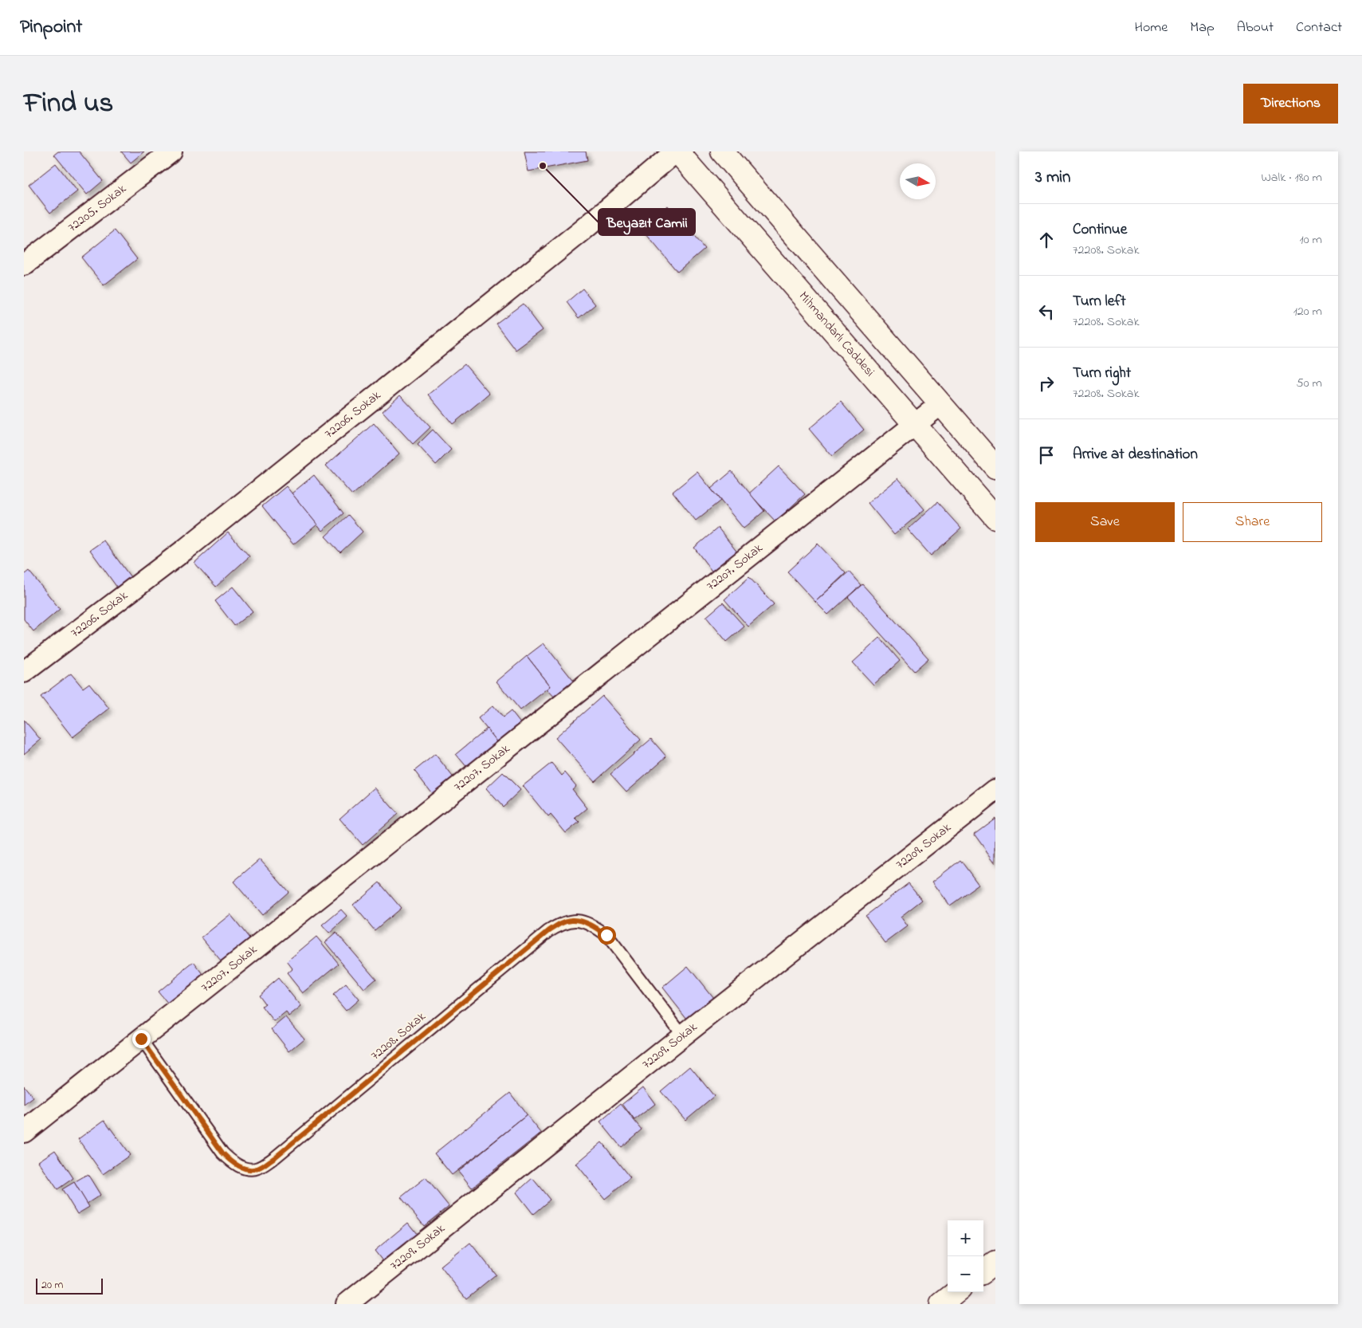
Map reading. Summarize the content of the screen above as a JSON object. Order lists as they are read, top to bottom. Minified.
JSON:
{"streets":{"street":["72205. Sokak","Mihmandarlı Caddesi","72206. Sokak","72207. Sokak","72209. Sokak"],"lane":["72208. Sokak"]},"crossings":[["Mihmandarlı Caddesi","72206. Sokak"],["Mihmandarlı Caddesi","72207. Sokak"],["72207. Sokak","72208. Sokak"],["72209. Sokak","72208. Sokak"]],"places":["Beyazıt Camii"],"scale_bar":"20 m","north":"right","page":{"header":"Pinpoint","nav":["Home","Map","About","Contact"],"title":"Find us","buttons":["Directions",["Save","Share"]],"heading":["3 min","Walk · 180 m"],"list":[["Continue","72208. Sokak","10 m"],["Turn left","72208. Sokak","120 m"],["Turn right","72208. Sokak","50 m"],"Arrive at destination"],"map_buttons":["+","−"],"scale":"20 m"}}
